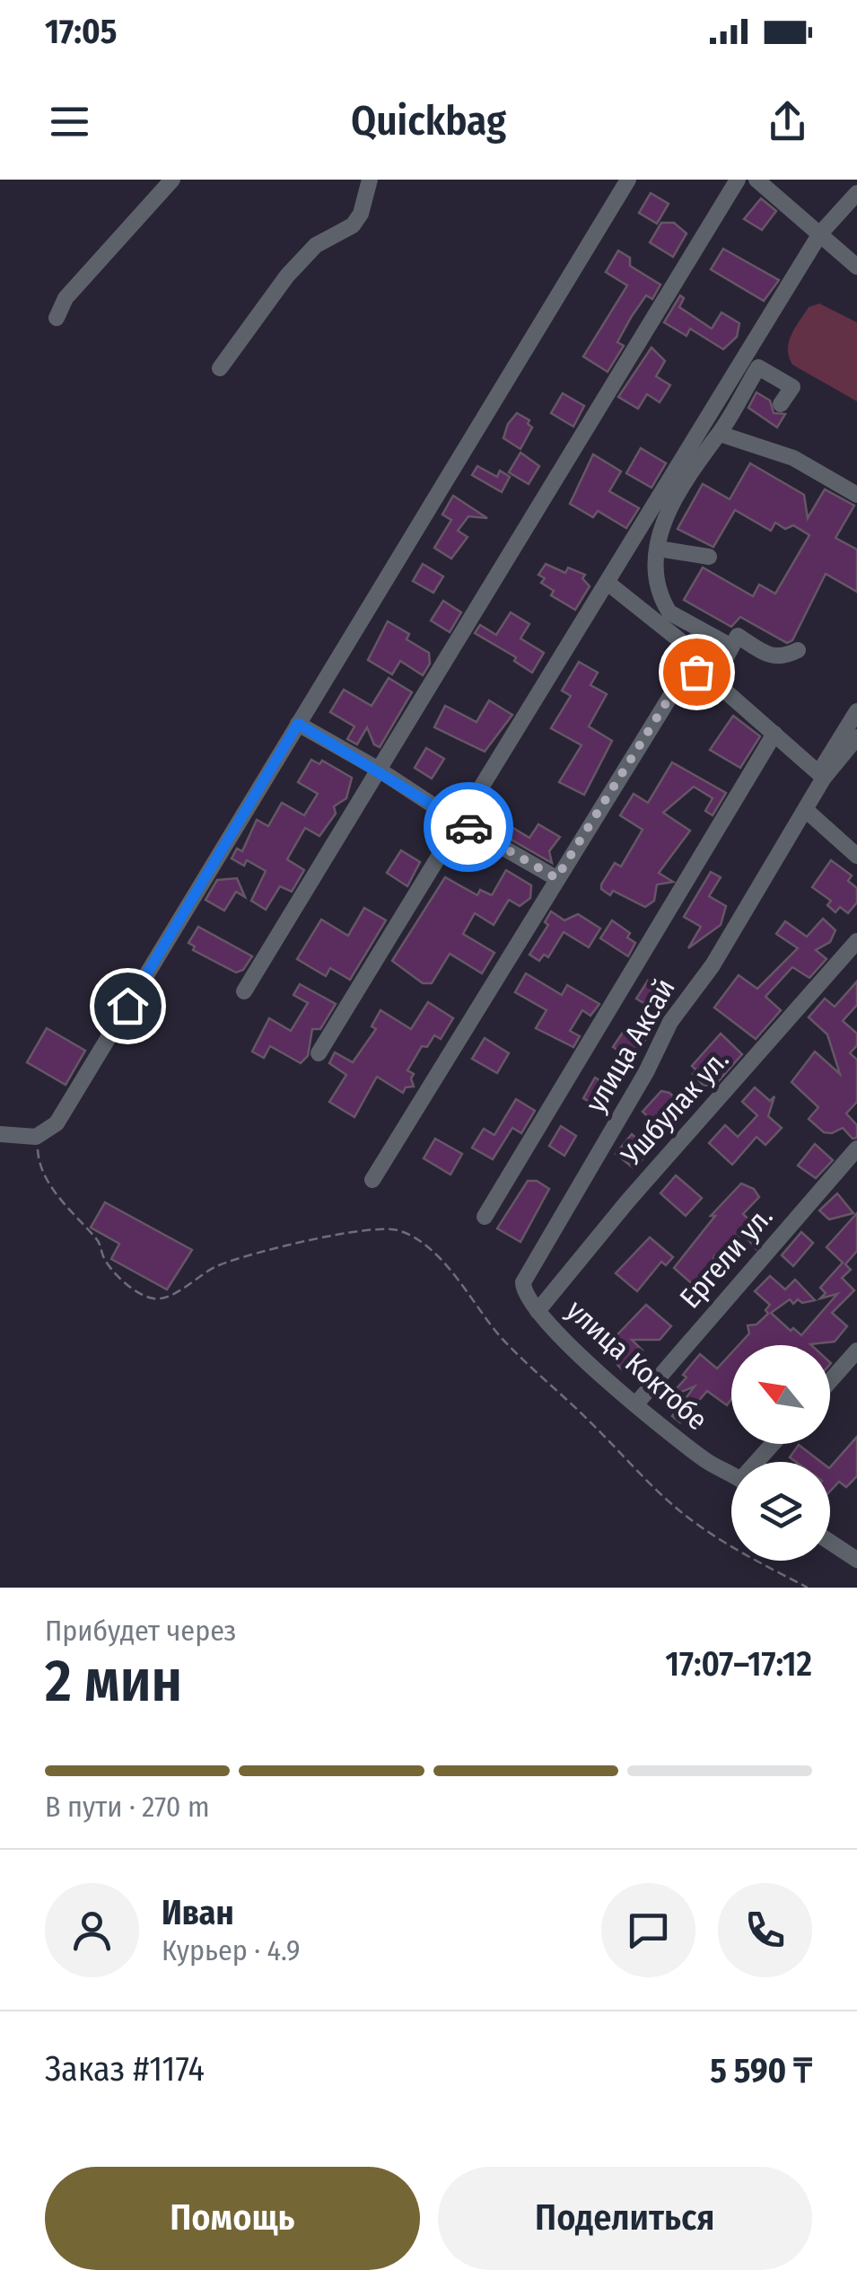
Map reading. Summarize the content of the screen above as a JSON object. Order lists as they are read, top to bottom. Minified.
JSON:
{"streets":{"street":["улица Аксай","Ушбулак ул.","Ергели ул.","улица Коктобе"]},"crossings":[["улица Аксай","Ушбулак ул."],["улица Аксай","улица Коктобе"],["Ушбулак ул.","улица Коктобе"],["Ергели ул.","улица Коктобе"]],"north":"top left","page":{"status":"17:05","header":"Quickbag","heading":["2 мин","Прибудет через","17:07–17:12"],"panel":["Иван","Курьер · 4.9","Заказ #1174","5 590 ₸"],"bar":"В пути · 270 m","buttons":["Помощь","Поделиться"]}}
